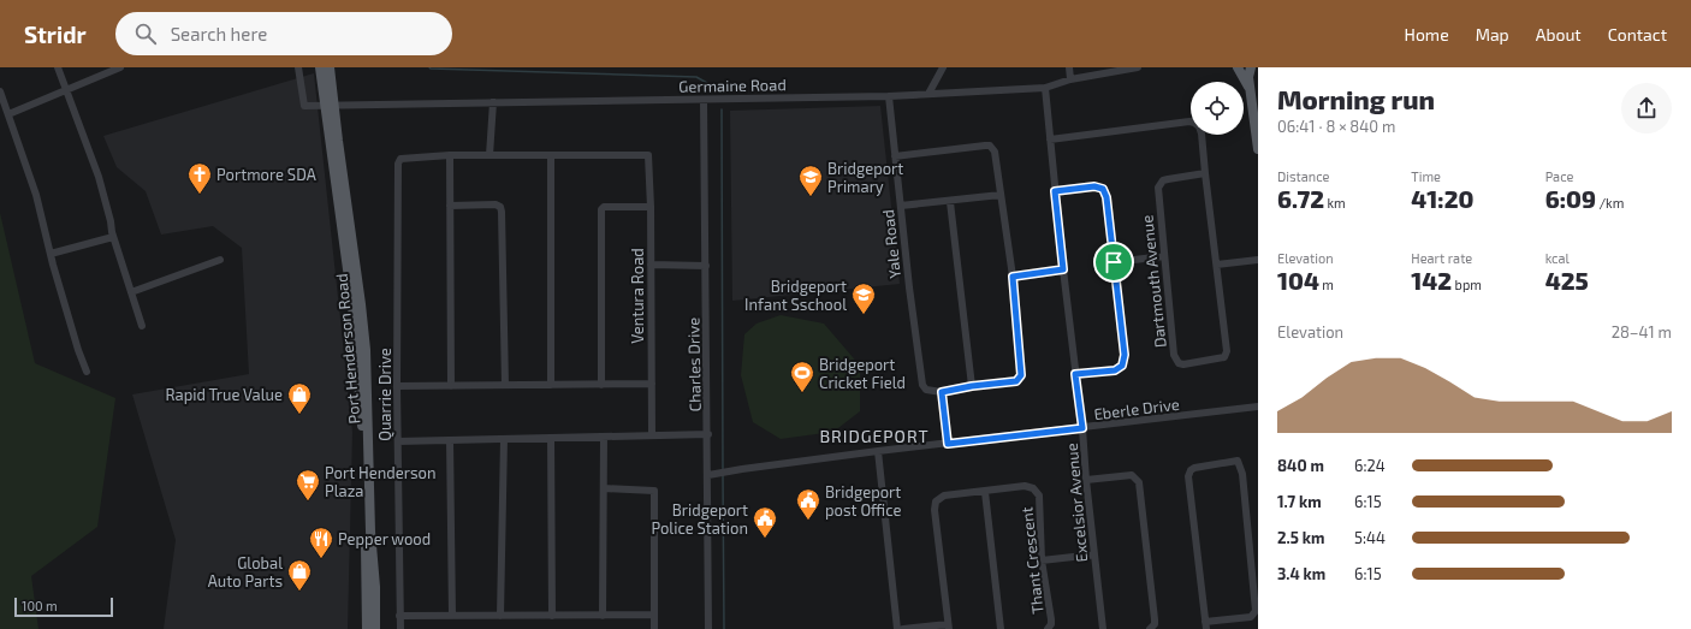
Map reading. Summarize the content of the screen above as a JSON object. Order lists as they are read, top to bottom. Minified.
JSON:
{"streets":{"main road":["Port Henderson Road"],"street":["Germaine Road","Yale Road","Dartmouth Avenue","Ventura Road","Charles Drive","Quarrie Drive","Eberle Drive","Excelsior Avenue","Thant Crescent"]},"crossings":[["Germaine Road","Yale Road"],["Germaine Road","Port Henderson Road"],["Germaine Road","Charles Drive"],["Germaine Road","Excelsior Avenue"],["Dartmouth Avenue","Excelsior Avenue"],["Charles Drive","Eberle Drive"],["Eberle Drive","Excelsior Avenue"]],"districts":["BRIDGEPORT"],"places":{"church":["Portmore SDA"],"school or university":["Bridgeport Primary","Bridgeport Infant Sschool"],"sports":["Bridgeport Cricket Field"],"shop":["Rapid True Value","Global Auto Parts"],"supermarket":["Port Henderson Plaza"],"public building":["Bridgeport post Office","Bridgeport Police Station"],"restaurant":["Pepper wood"]},"scale_bar":"100 m","page":{"header":"Stridr","search":"Search here","nav":["Home","Map","About","Contact"],"heading":["Morning run","06:41 · 8 × 840 m"],"stats":[["Distance","6.72 km"],["Time","41:20"],["Pace","6:09 /km"],["Elevation","104 m"],["Heart rate","142 bpm"],["kcal","425"]],"chart":["Elevation","28–41 m"],"list":[{"name":"840 m","note":"6:24"},{"name":"1.7 km","note":"6:15"},{"name":"2.5 km","note":"5:44"},{"name":"3.4 km","note":"6:15"}],"scale":"100 m"}}
